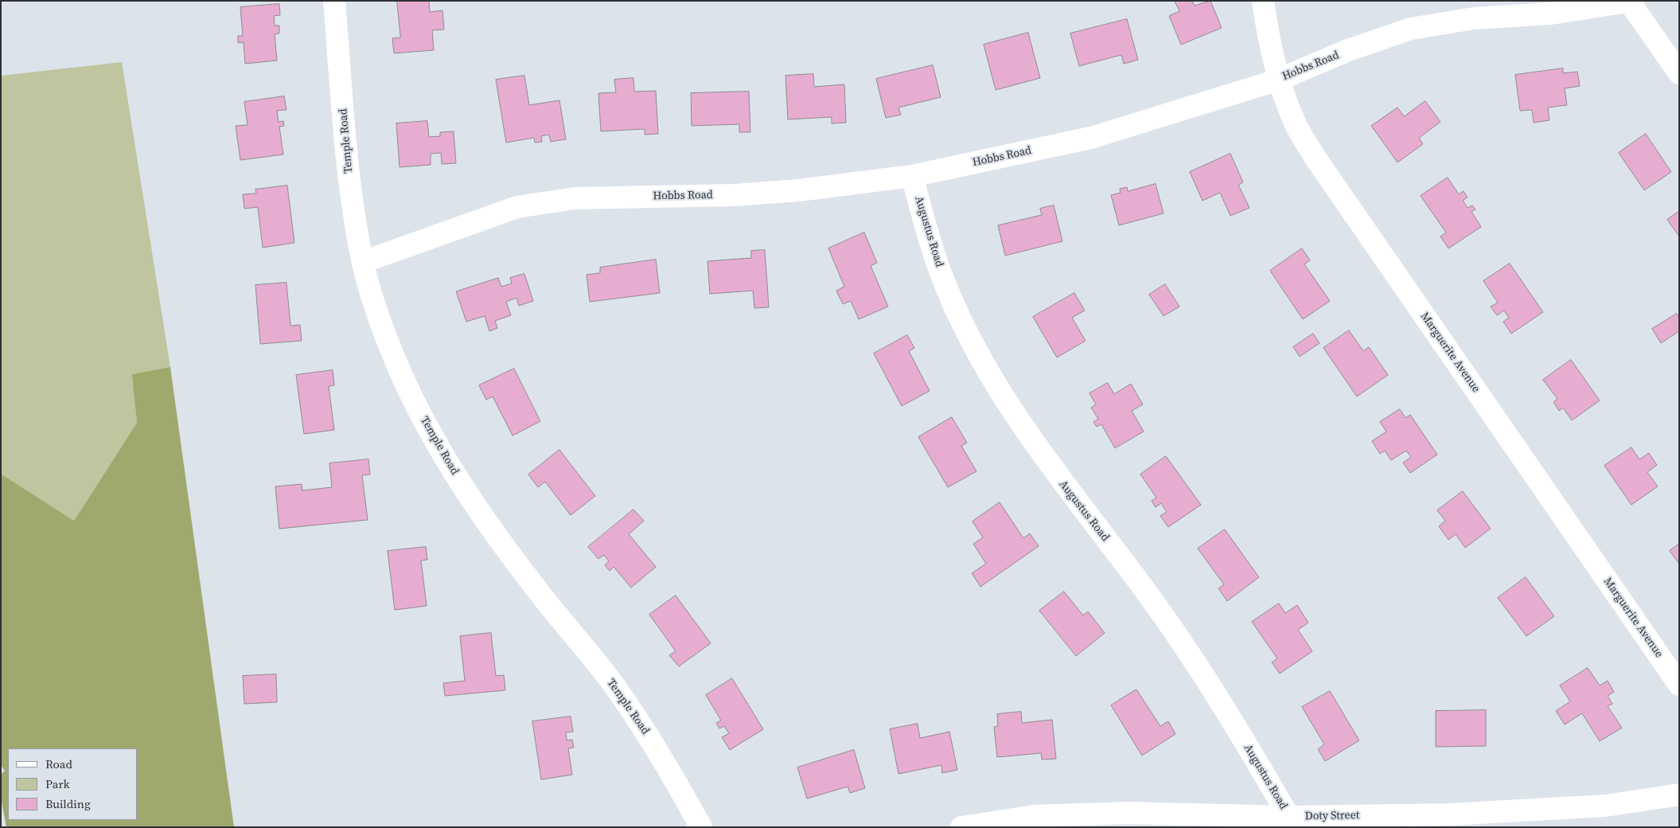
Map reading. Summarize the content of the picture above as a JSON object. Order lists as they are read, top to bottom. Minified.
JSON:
{"streets":{"street":["Hobbs Road","Temple Road","Augustus Road","Marguerite Avenue","Doty Street"]},"crossings":[["Hobbs Road","Temple Road"],["Hobbs Road","Augustus Road"],["Hobbs Road","Marguerite Avenue"],["Augustus Road","Doty Street"]],"legend":["Road","Park","Building"]}
